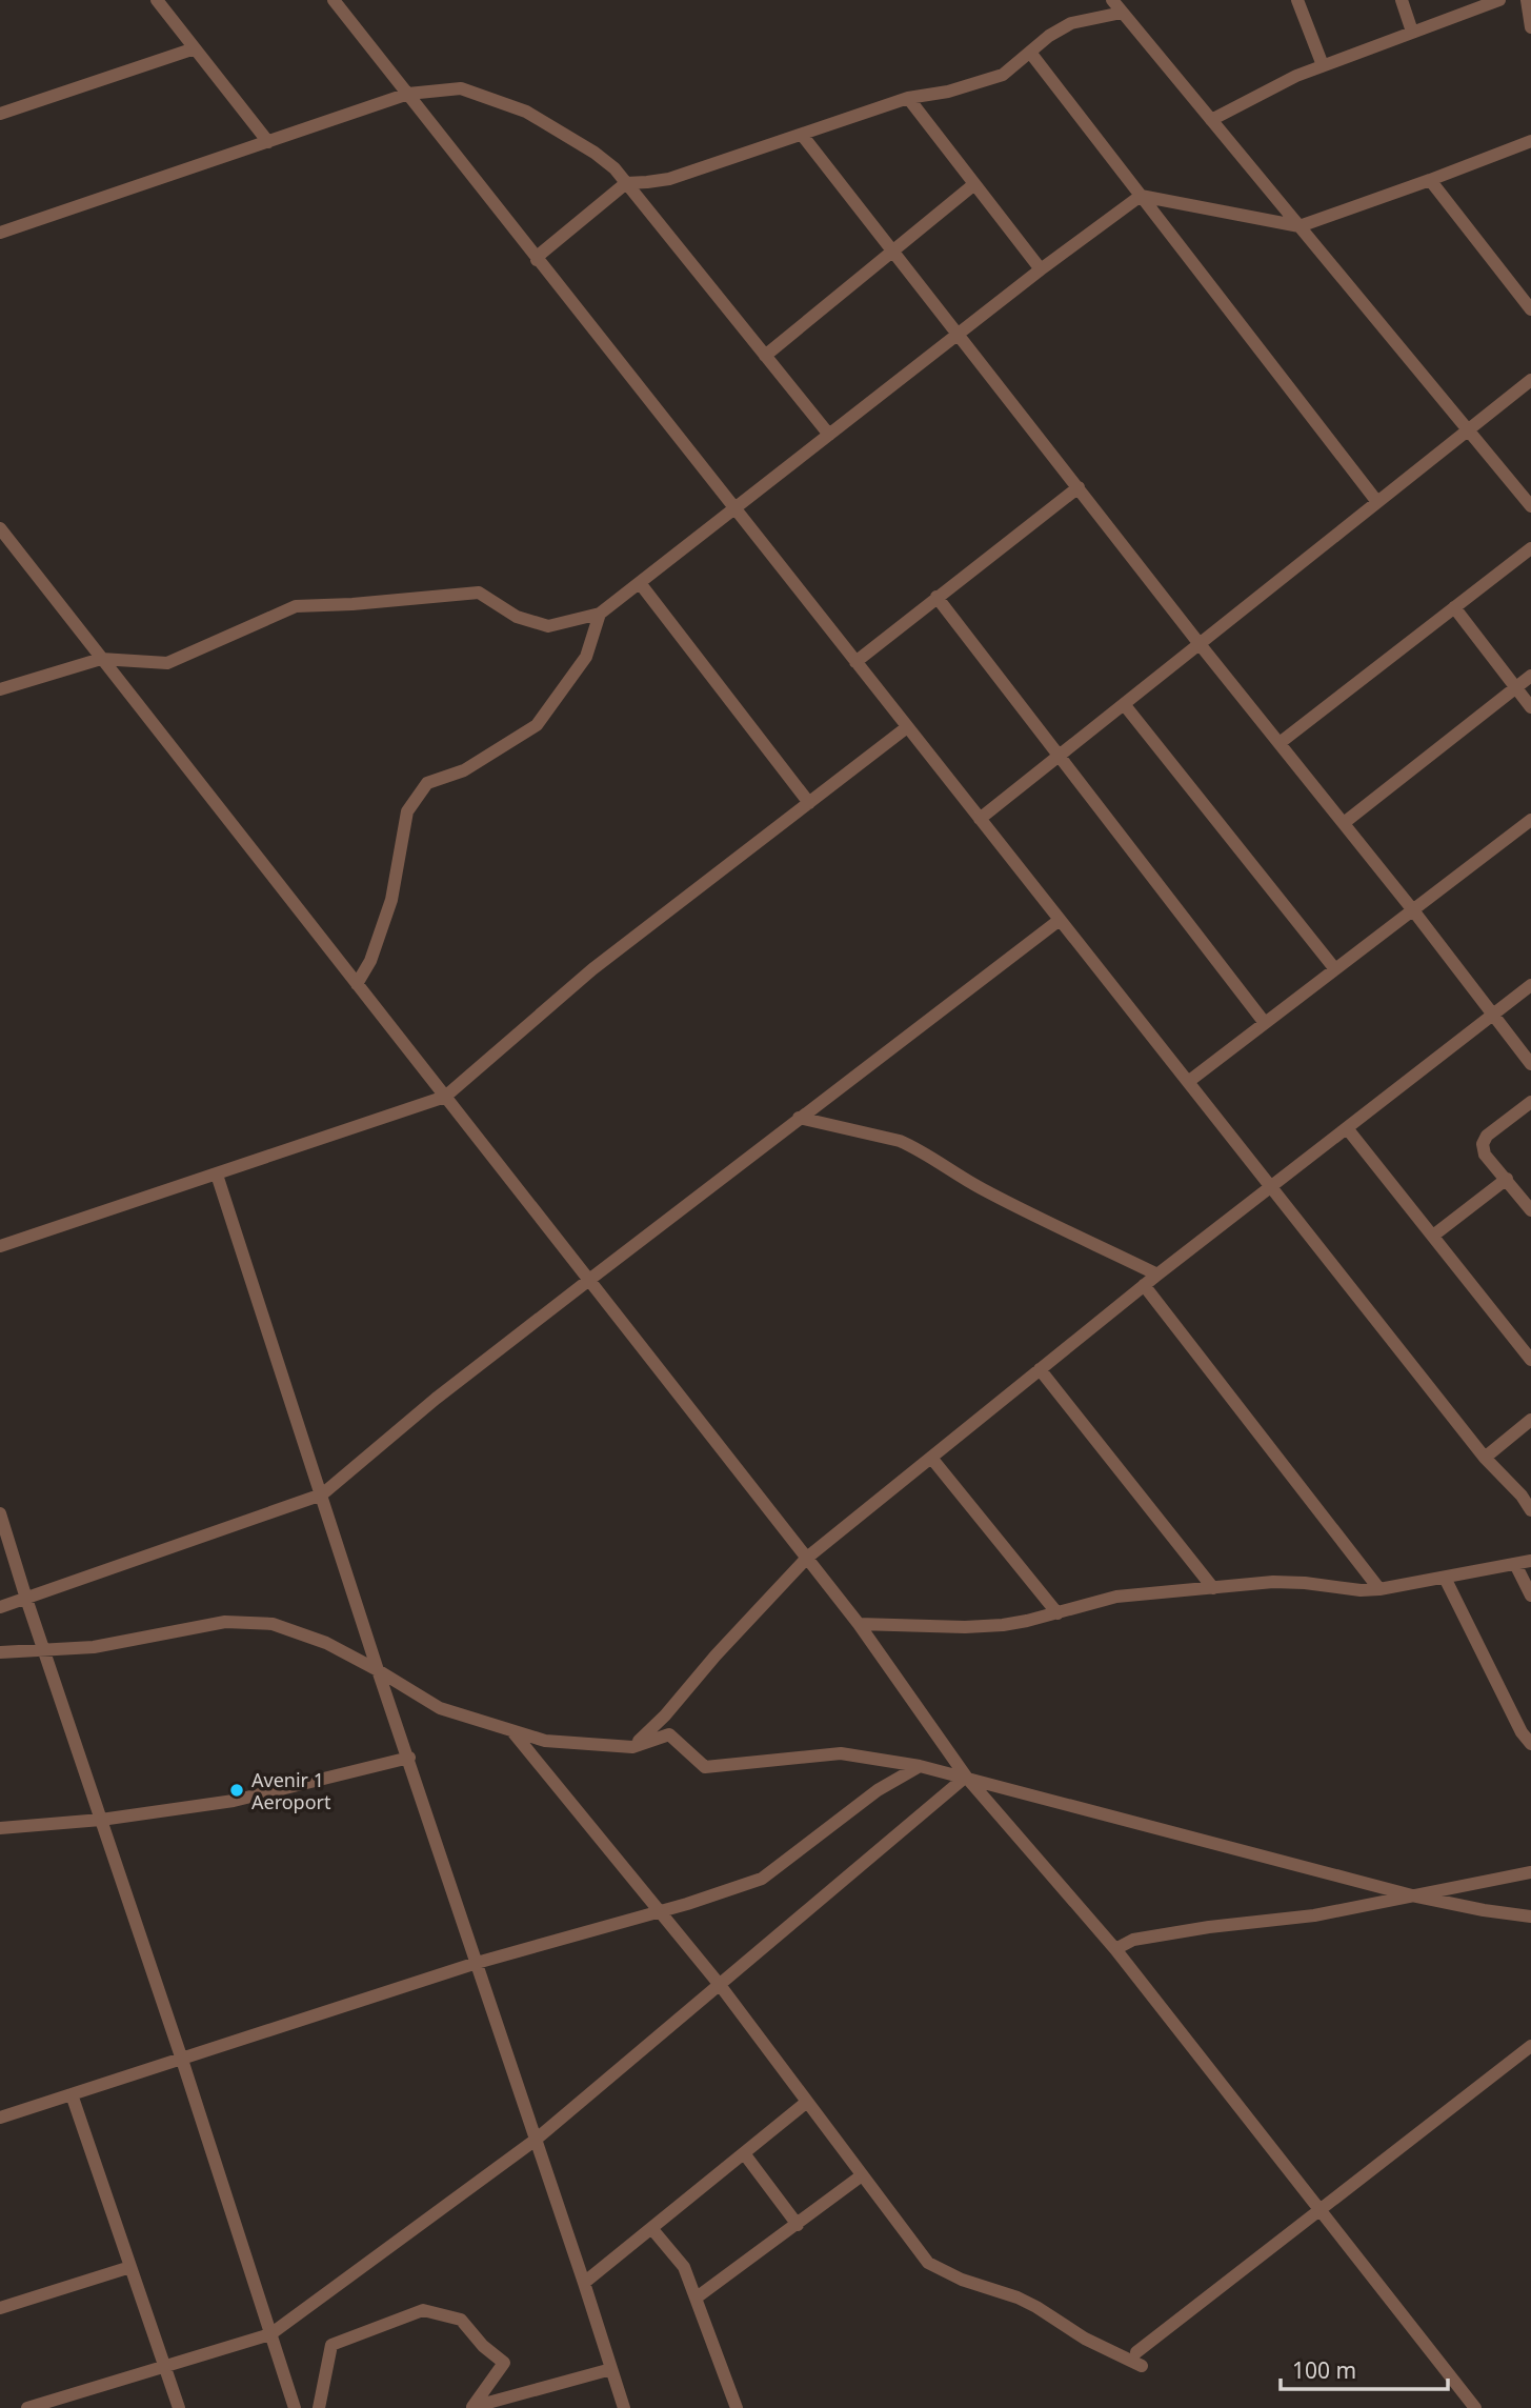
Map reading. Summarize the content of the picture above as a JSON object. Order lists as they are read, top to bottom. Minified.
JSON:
{"places":["Avenir 1 Aeroport"],"scale_bar":"100 m"}
